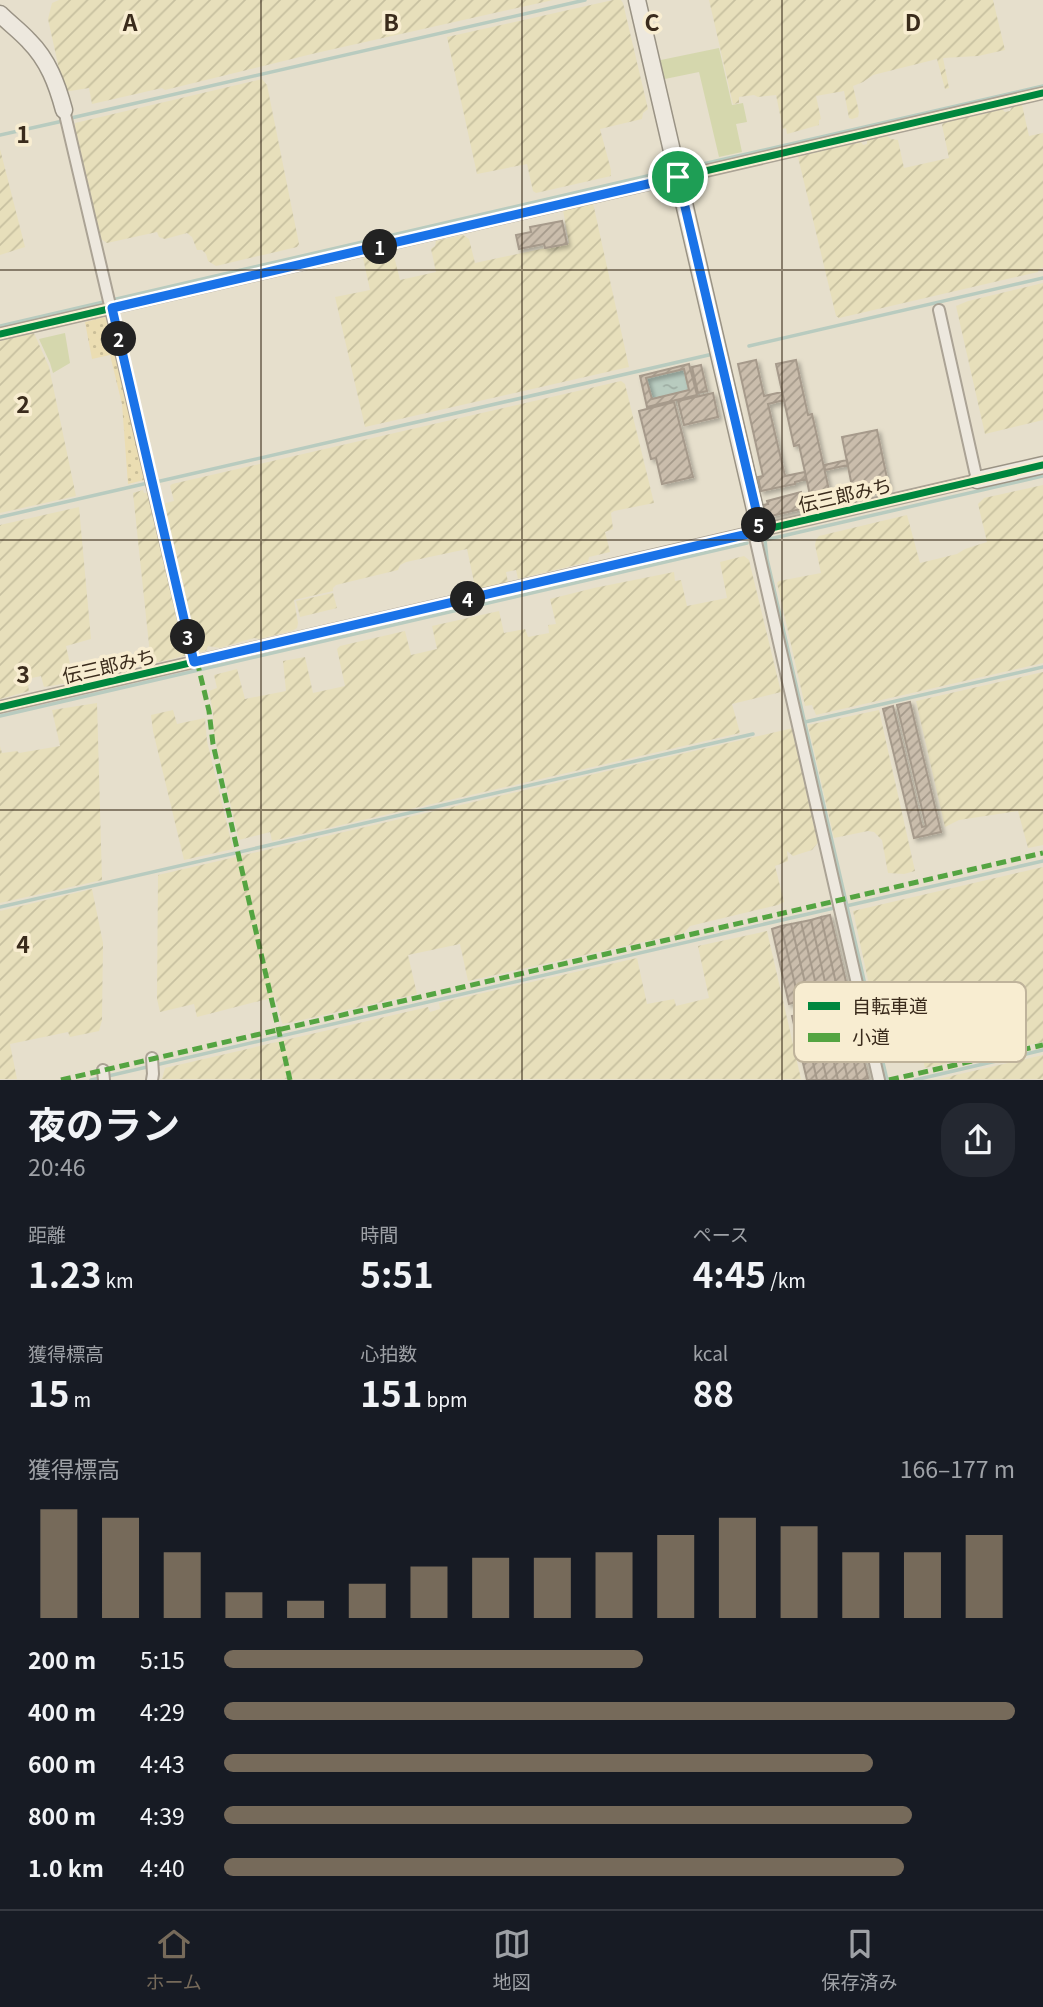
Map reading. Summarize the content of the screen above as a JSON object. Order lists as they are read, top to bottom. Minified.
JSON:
{"streets":{"street":["伝三郎みち"]},"legend":["自転車道","小道"],"page":{"pins":["1","2","5","4","3"],"heading":["夜のラン","20:46"],"stats":[["距離","1.23 km"],["時間","5:51"],["ペース","4:45 /km"],["獲得標高","15 m"],["心拍数","151 bpm"],["kcal","88"]],"chart":["獲得標高","166–177 m"],"list":[{"name":"200 m","note":"5:15"},{"name":"400 m","note":"4:29"},{"name":"600 m","note":"4:43"},{"name":"800 m","note":"4:39"},{"name":"1.0 km","note":"4:40"}],"tabs":["ホーム","地図","保存済み"]},"grid":{"columns":["A","B","C","D"],"rows":["1","2","3","4"]}}
